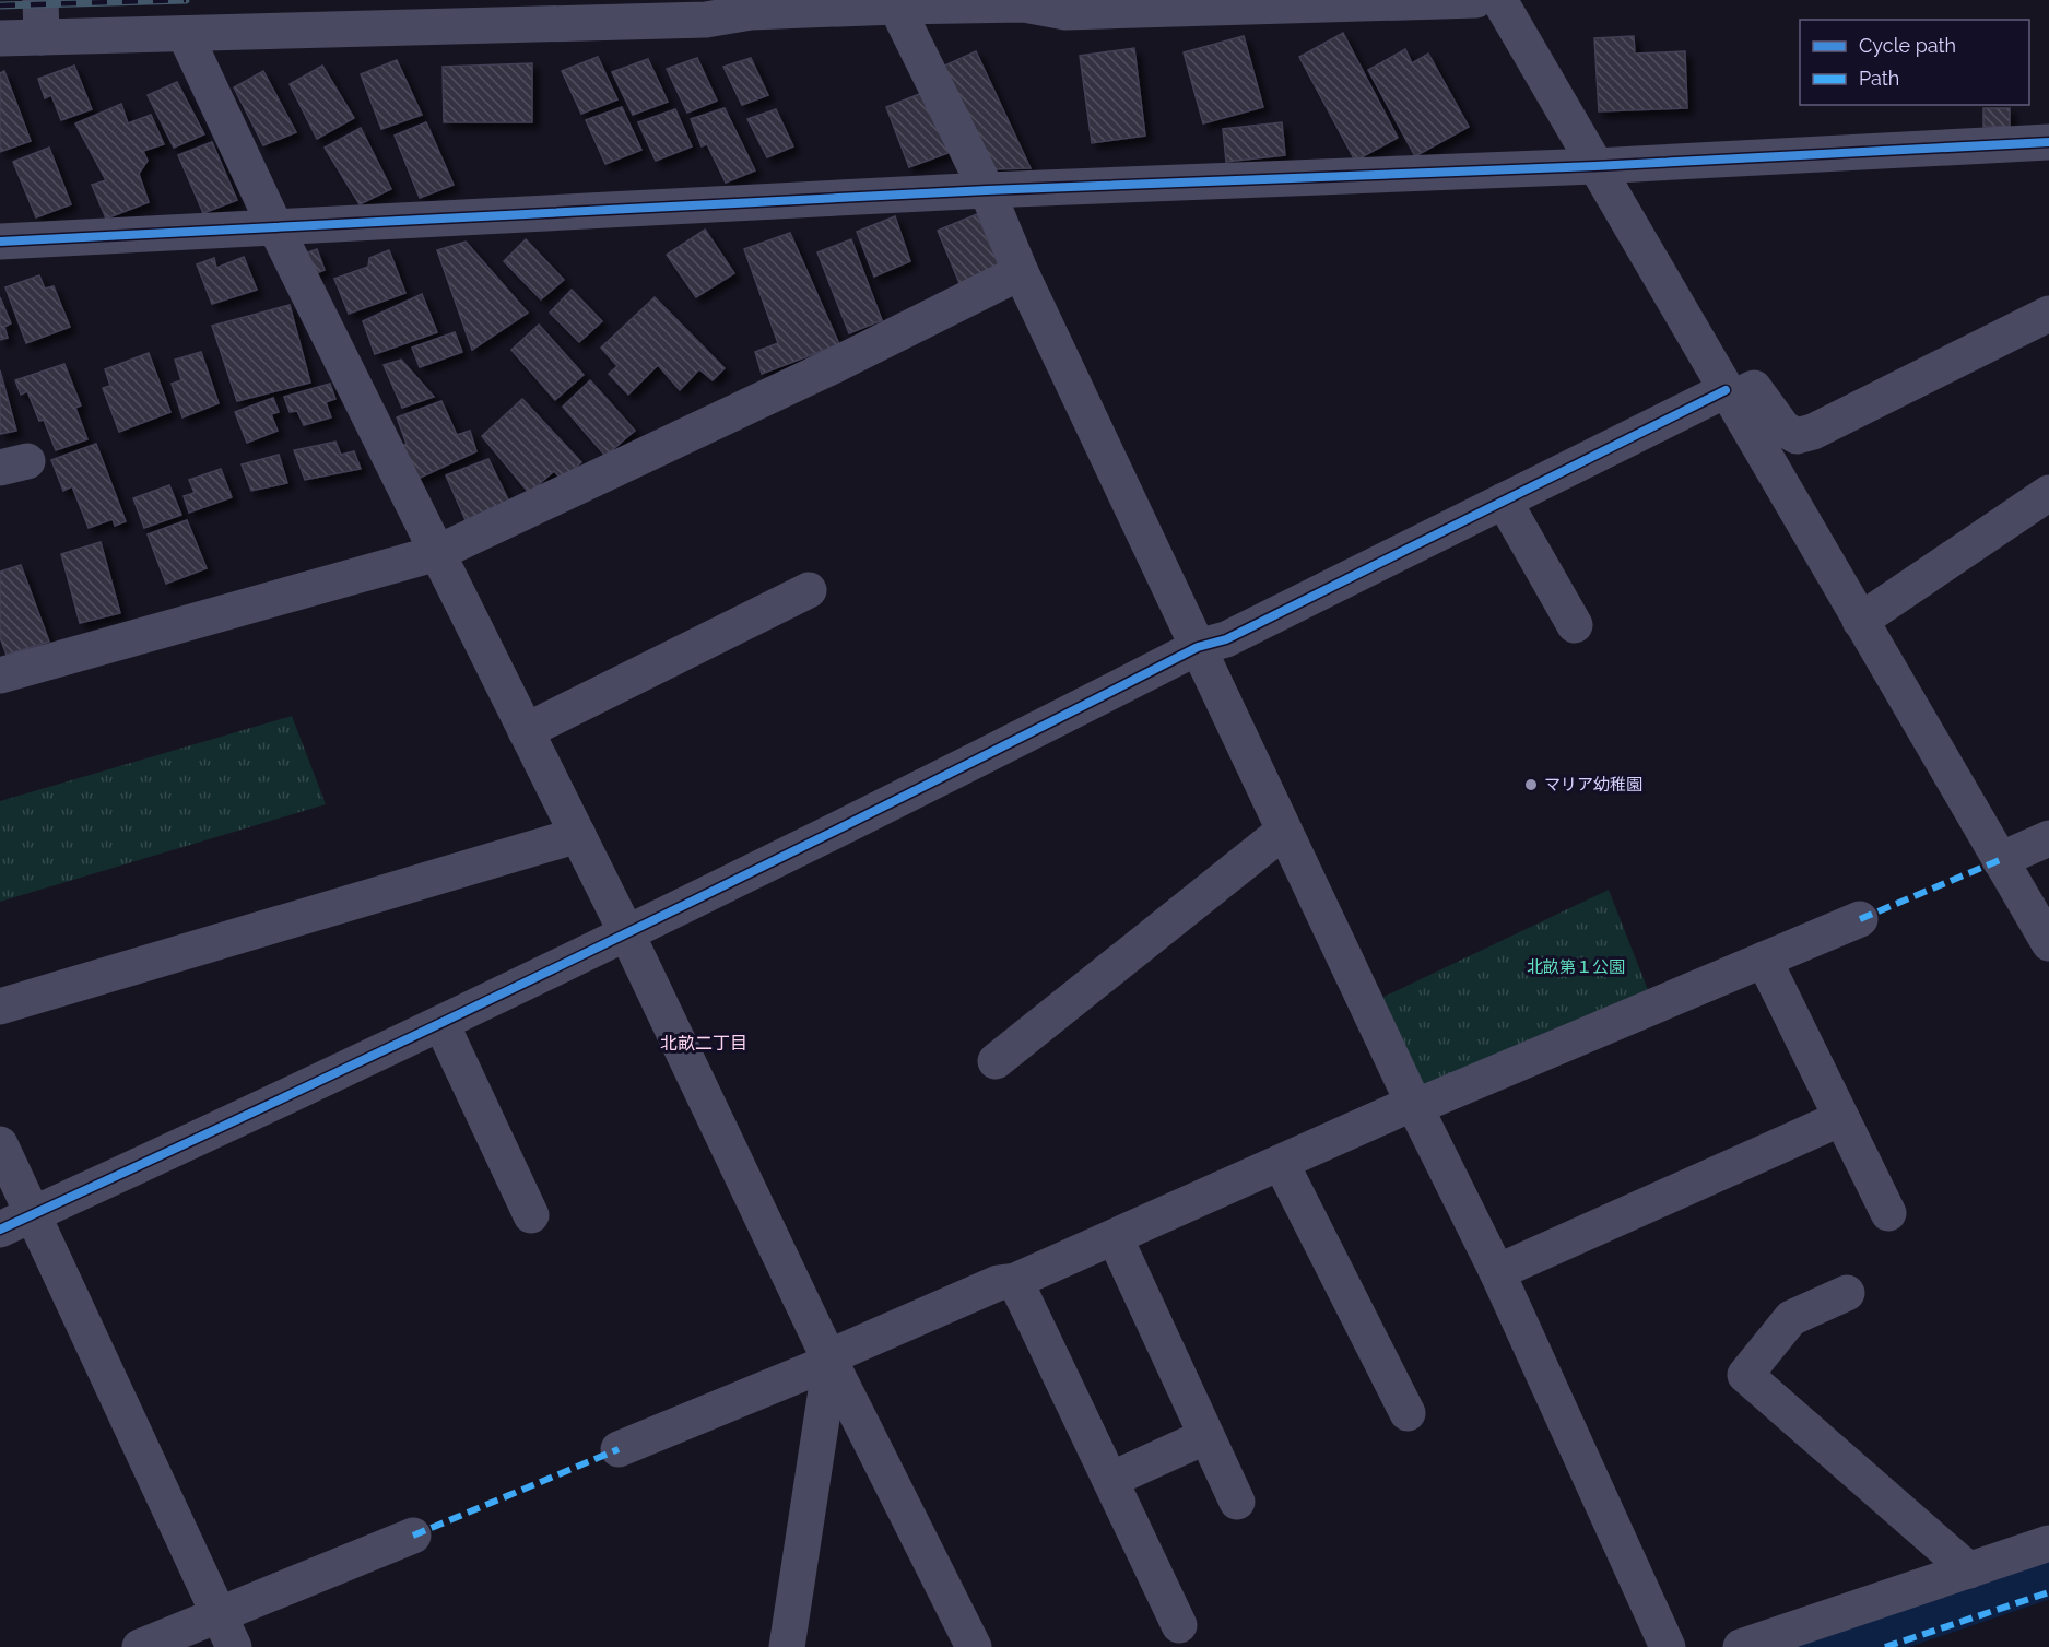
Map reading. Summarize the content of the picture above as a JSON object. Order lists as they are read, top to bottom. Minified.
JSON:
{"districts":["北畝二丁目"],"parks":["北畝第１公園"],"places":["マリア幼稚園"],"legend":["Cycle path","Path"]}
